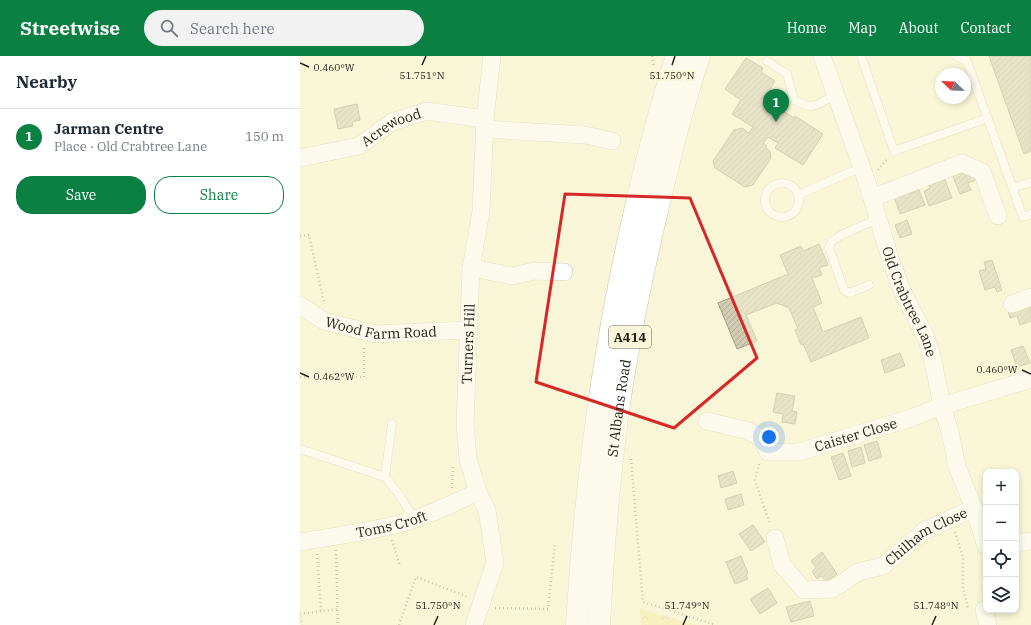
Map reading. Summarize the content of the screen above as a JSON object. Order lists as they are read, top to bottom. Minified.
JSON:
{"streets":{"main road":["A414","St Albans Road"],"street":["Acrewood","Old Crabtree Lane","Wood Farm Road","Turners Hill","Caister Close","Toms Croft","Chilham Close"]},"crossings":[["Acrewood","Turners Hill"],["Old Crabtree Lane","Caister Close"],["Old Crabtree Lane","Chilham Close"],["Wood Farm Road","Turners Hill"],["Turners Hill","Toms Croft"]],"north":"top left","page":{"header":"Streetwise","search":"Search here","nav":["Home","Map","About","Contact"],"heading":"Nearby","pins":"1","list":[{"mark":"1","name":"Jarman Centre","note":"Place · Old Crabtree Lane","value":"150 m"}],"buttons":["Save","Share"],"map_buttons":["+","−"]},"coordinates":["0.460°W","51.750°N","51.751°N","0.462°W","51.749°N","51.748°N"]}
